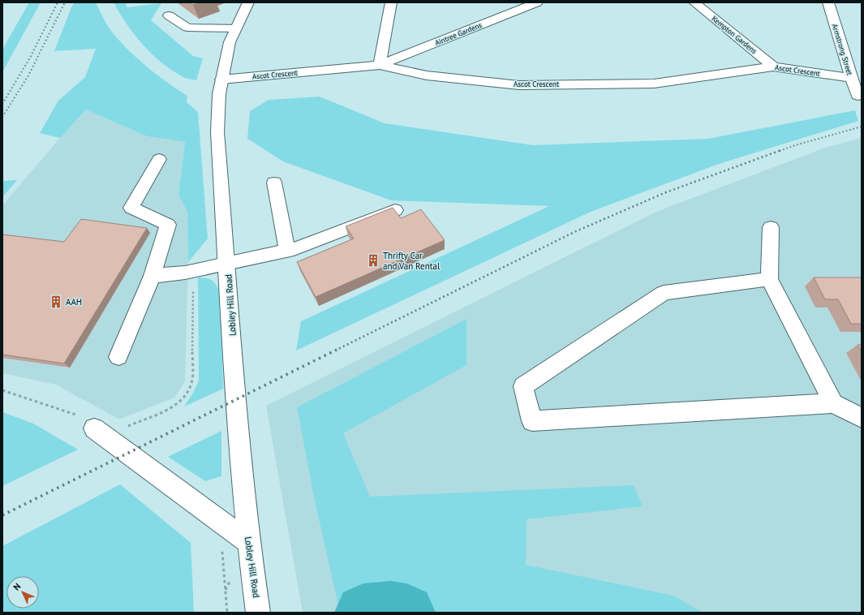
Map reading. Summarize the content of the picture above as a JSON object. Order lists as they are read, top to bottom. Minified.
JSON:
{"streets":{"street":["Aintree Gardens","Kempton Gardens","Armstrong Street","Ascot Crescent","Lobley Hill Road"]},"crossings":[["Aintree Gardens","Ascot Crescent"],["Kempton Gardens","Ascot Crescent"],["Armstrong Street","Ascot Crescent"],["Ascot Crescent","Lobley Hill Road"]],"places":{"building":["Thrifty Car and Van Rental","AAH"]},"north":"top left"}
